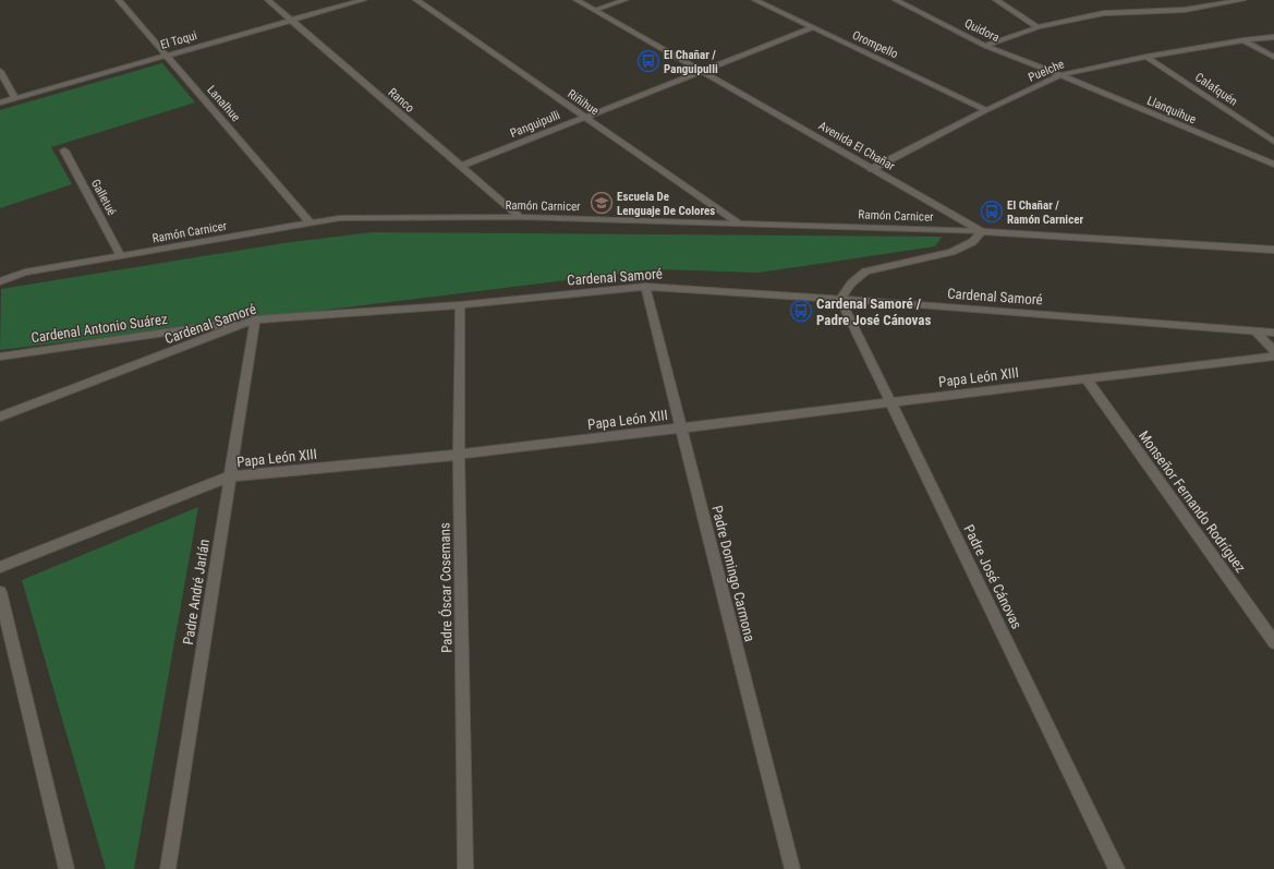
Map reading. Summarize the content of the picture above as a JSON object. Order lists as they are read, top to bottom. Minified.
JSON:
{"streets":{"street":["Quidora","El Toqui","Orompello","Puelche","Calafquén","Ranco","Riñihue","Lanalhue","Llanquihue","Panguipulli","Avenida El Chañar","Galletué","Ramón Carnicer","Cardenal Samoré","Cardenal Antonio Suárez","Papa León XIII","Monseñor Fernando Rodríguez","Padre Domingo Carmona","Padre José Cánovas","Padre Óscar Cosemans","Padre André Jarlán"]},"crossings":[["Quidora","Puelche"],["Quidora","Llanquihue"],["El Toqui","Ranco"],["El Toqui","Lanalhue"],["Orompello","Puelche"],["Orompello","Panguipulli"],["Puelche","Calafquén"],["Puelche","Llanquihue"],["Puelche","Avenida El Chañar"],["Ranco","Panguipulli"],["Ranco","Ramón Carnicer"],["Riñihue","Panguipulli"],["Riñihue","Ramón Carnicer"],["Lanalhue","Ramón Carnicer"],["Panguipulli","Avenida El Chañar"],["Avenida El Chañar","Ramón Carnicer"],["Galletué","Ramón Carnicer"],["Cardenal Samoré","Cardenal Antonio Suárez"],["Cardenal Samoré","Padre Domingo Carmona"],["Cardenal Samoré","Padre José Cánovas"],["Cardenal Samoré","Padre Óscar Cosemans"],["Cardenal Samoré","Padre André Jarlán"],["Cardenal Antonio Suárez","Padre André Jarlán"],["Papa León XIII","Monseñor Fernando Rodríguez"],["Papa León XIII","Padre Domingo Carmona"],["Papa León XIII","Padre José Cánovas"],["Papa León XIII","Padre Óscar Cosemans"],["Papa León XIII","Padre André Jarlán"]],"places":{"bus stop":["El Chañar / Panguipulli","El Chañar / Ramón Carnicer","Cardenal Samoré / Padre José Cánovas"],"school or university":["Escuela De Lenguaje De Colores"]}}
